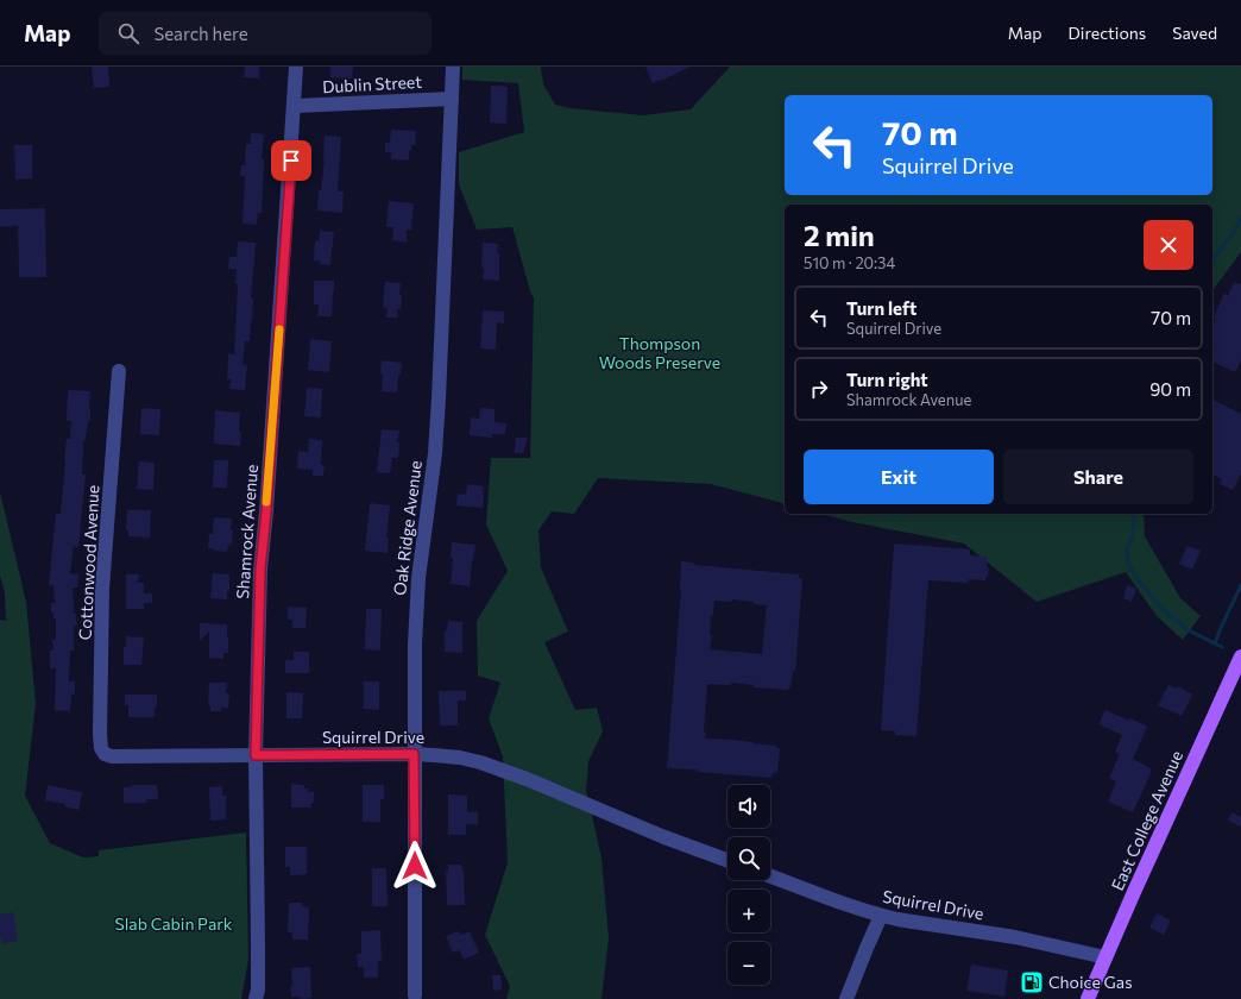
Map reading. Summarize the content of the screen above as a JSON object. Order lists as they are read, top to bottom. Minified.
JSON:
{"streets":{"main road":["East College Avenue"],"street":["Dublin Street","Oak Ridge Avenue","Shamrock Avenue","Cottonwood Avenue","Squirrel Drive"]},"crossings":[["Dublin Street","Oak Ridge Avenue"],["Dublin Street","Shamrock Avenue"],["Oak Ridge Avenue","Squirrel Drive"],["Shamrock Avenue","Squirrel Drive"],["Cottonwood Avenue","Squirrel Drive"],["Squirrel Drive","East College Avenue"]],"parks":["Thompson Woods Preserve","Slab Cabin Park"],"places":{"fuel station":["Choice Gas"]},"page":{"header":"Map","search":"Search here","nav":["Map","Directions","Saved"],"turn":["70 m","Squirrel Drive"],"heading":["2 min","510 m · 20:34"],"list":[{"name":"Turn left","note":"Squirrel Drive","value":"70 m"},{"name":"Turn right","note":"Shamrock Avenue","value":"90 m"}],"buttons":["Exit","Share"],"map_buttons":["+","−"]}}
